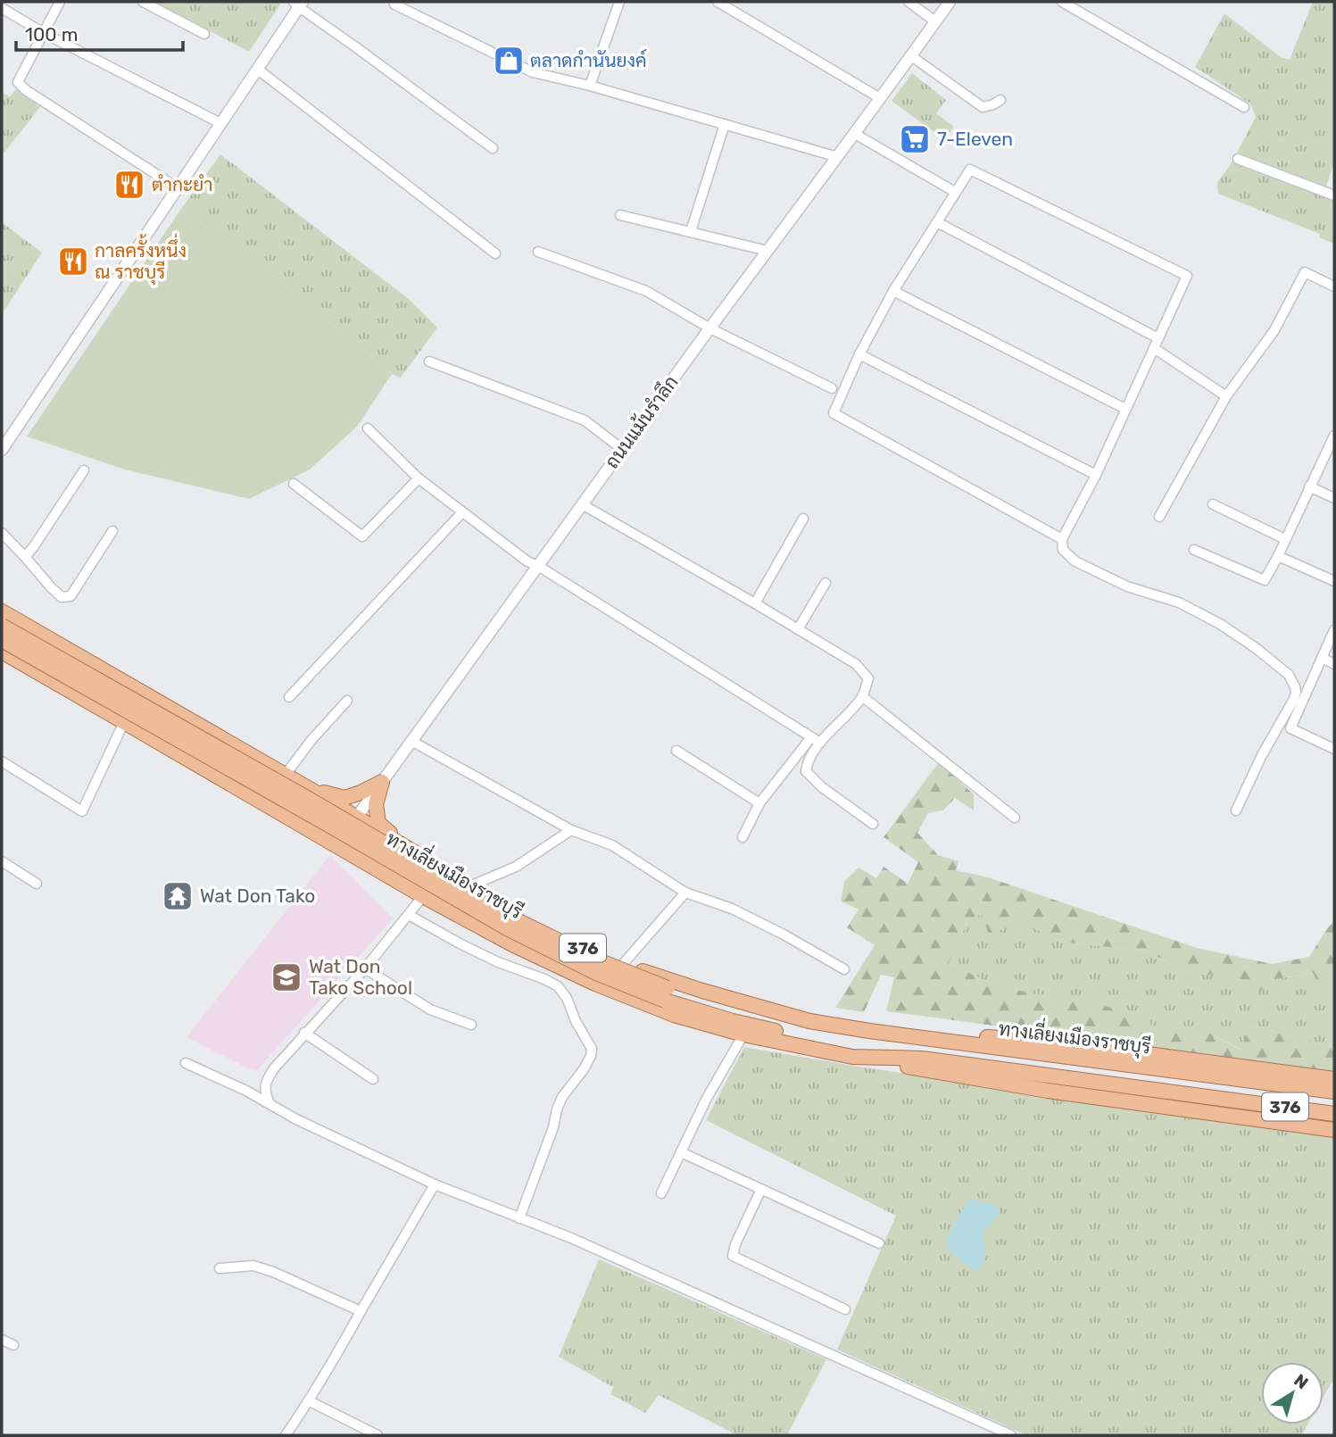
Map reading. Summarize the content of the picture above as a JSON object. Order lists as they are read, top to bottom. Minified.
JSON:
{"streets":{"main road":["ทางเลี่ยงเมืองราชบุรี","376"],"street":["ถนนแม้นรำลึก"]},"crossings":[["ถนนแม้นรำลึก","ทางเลี่ยงเมืองราชบุรี"]],"places":{"shop":["ตลาดกำนันยงค์"],"supermarket":["7-Eleven"],"restaurant":["ตำกะยำ","กาลครั้งหนึ่ง ณ ราชบุรี"],"temple":["Wat Don Tako"],"school or university":["Wat Don Tako School"]},"scale_bar":"100 m","north":"top right"}
